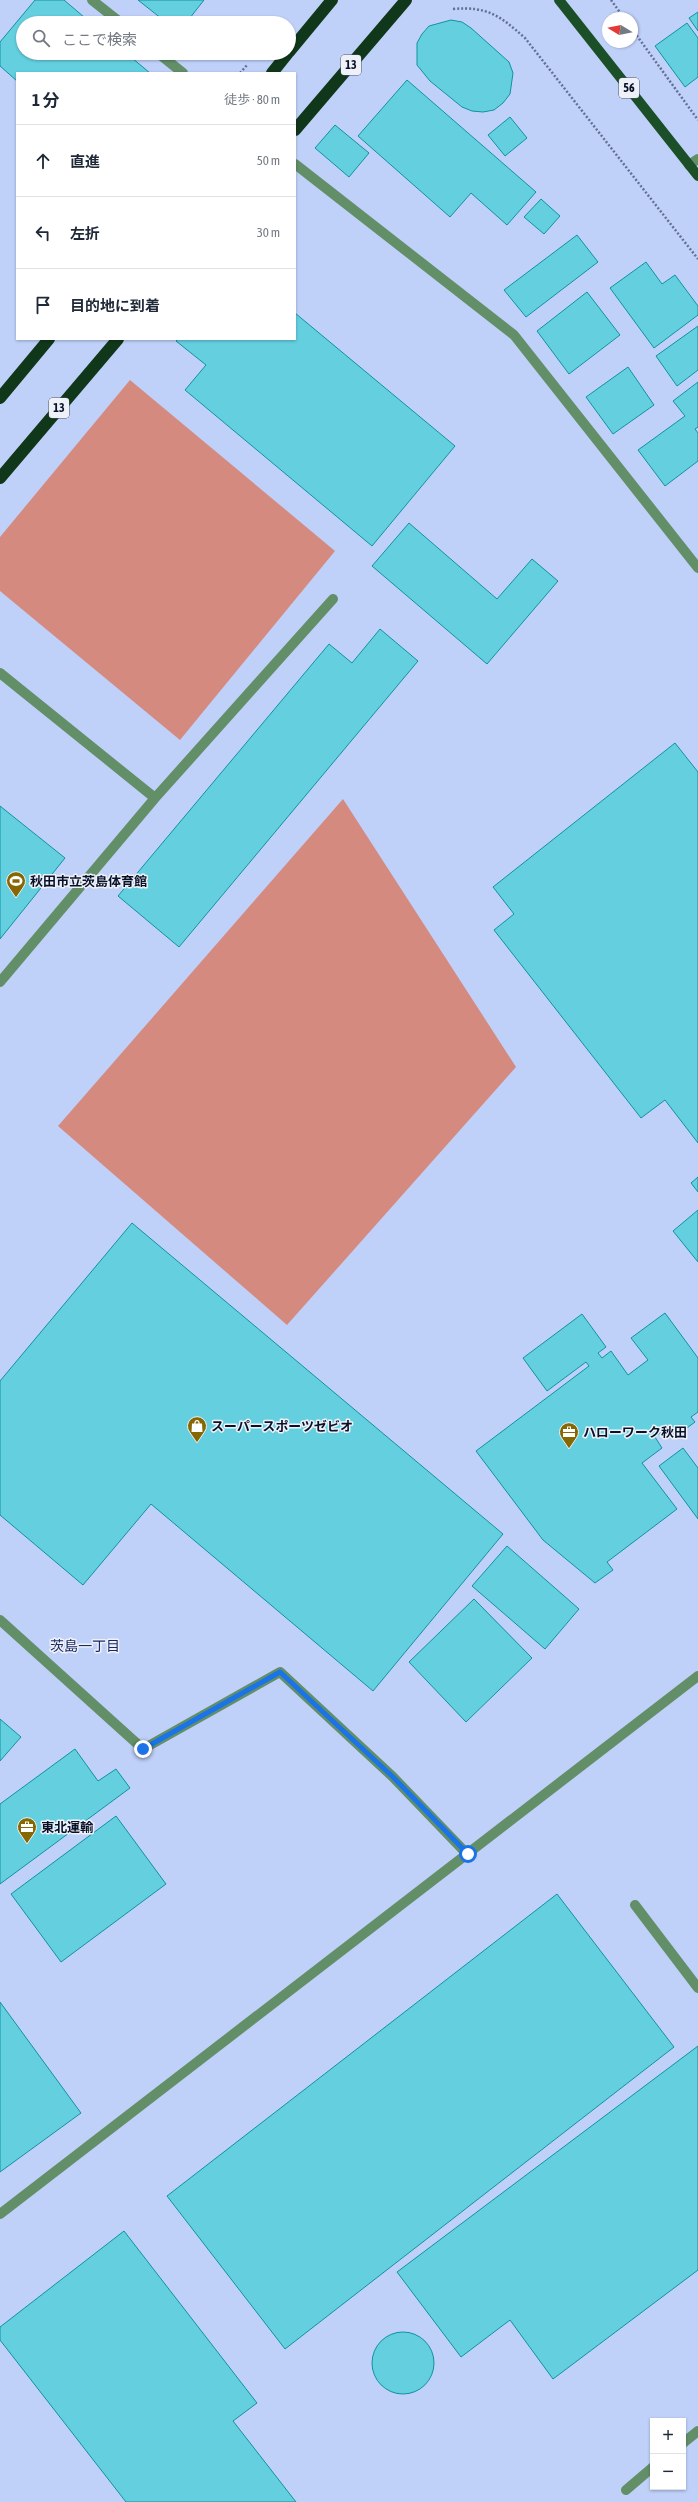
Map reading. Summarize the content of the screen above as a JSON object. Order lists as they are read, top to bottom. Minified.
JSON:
{"streets":{"highway":["13"],"main road":["56"]},"districts":["茨島一丁目"],"places":{"sports":["秋田市立茨島体育館"],"shop":["スーパースポーツゼビオ"],"office":["ハローワーク秋田","東北運輸"]},"north":"left","page":{"search":"ここで検索","heading":["1 分","徒歩 · 80 m"],"list":[["直進","50 m"],["左折","30 m"],"目的地に到着"],"map_buttons":["+","−"]}}
